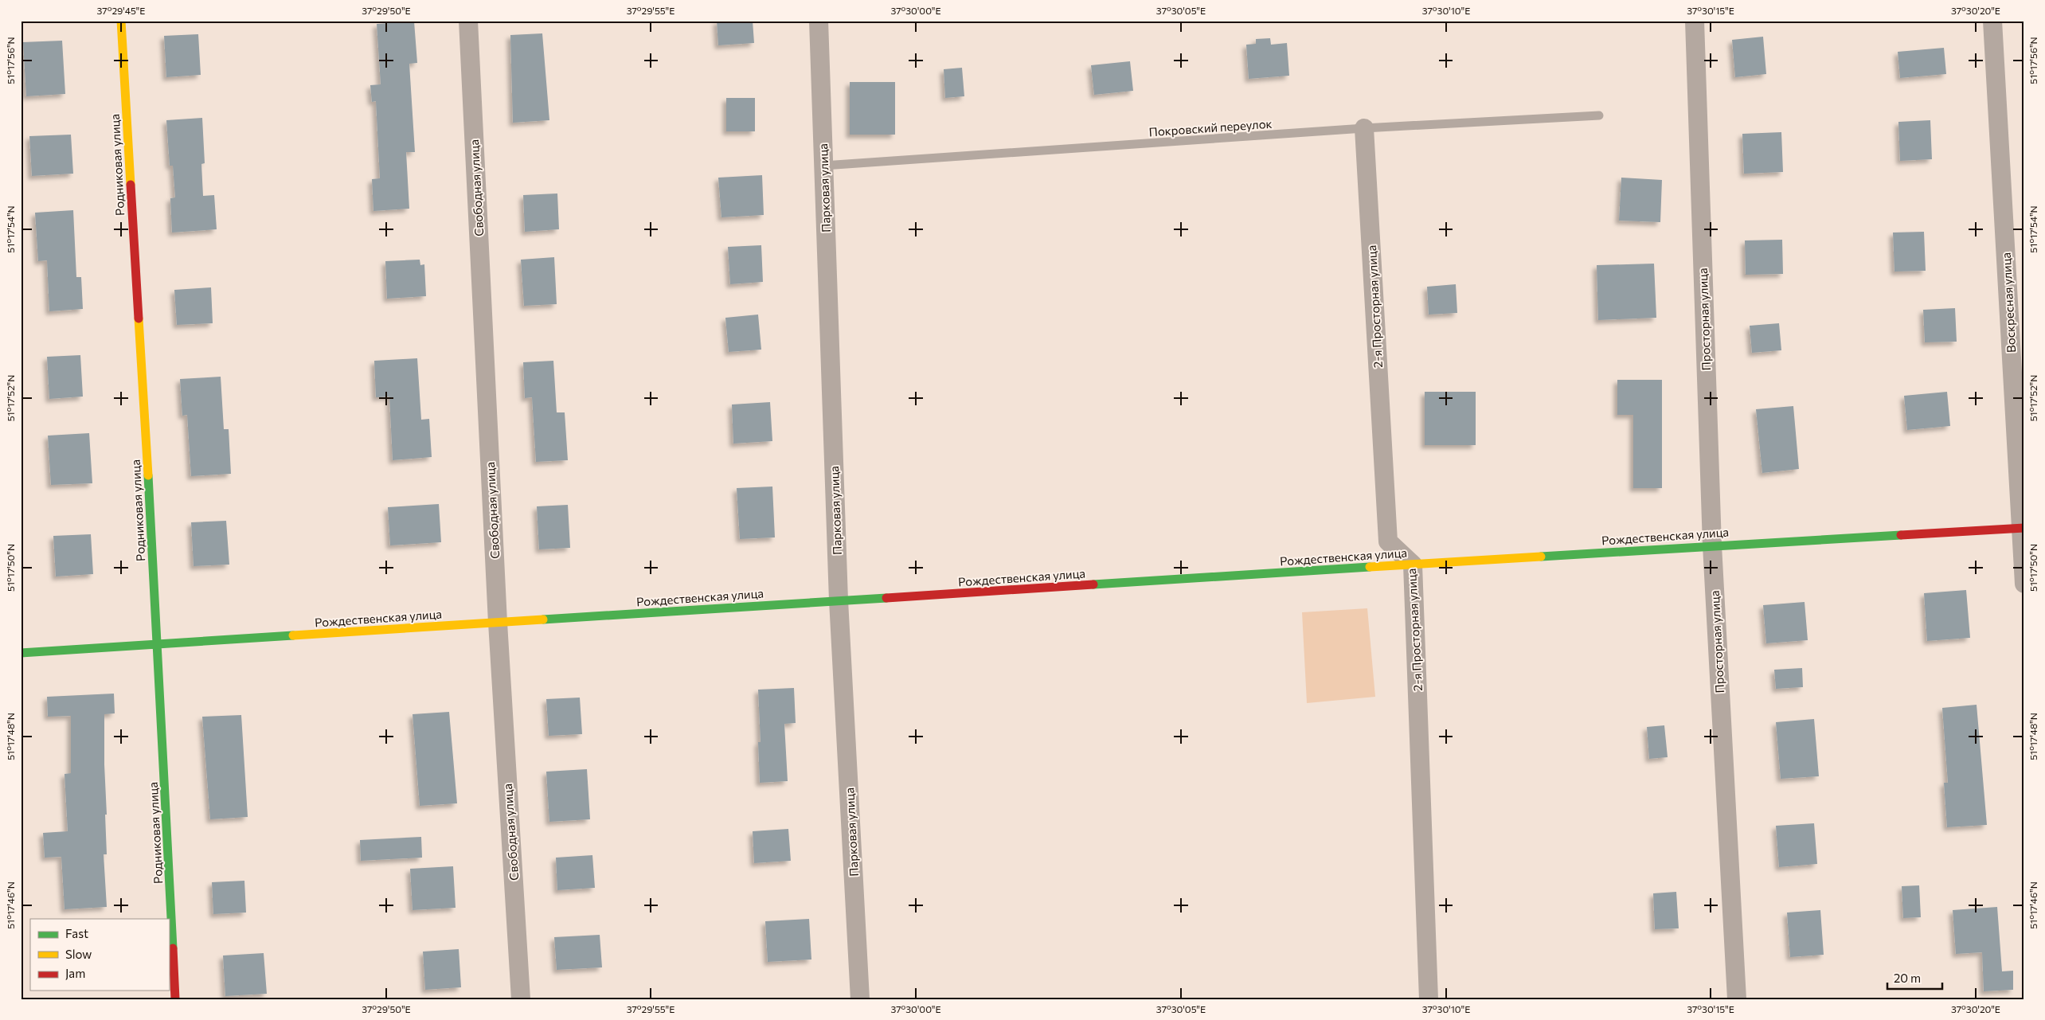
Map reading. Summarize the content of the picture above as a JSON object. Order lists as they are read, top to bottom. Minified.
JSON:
{"streets":{"street":["Родниковая улица","Свободная улица","Парковая улица","Воскресная улица","2-я Просторная улица","Просторная улица","Рождественская улица"],"lane":["Покровский переулок"]},"crossings":[["Покровский переулок","Парковая улица"],["Покровский переулок","2-я Просторная улица"],["Родниковая улица","Рождественская улица"],["Свободная улица","Рождественская улица"],["Парковая улица","Рождественская улица"],["Воскресная улица","Рождественская улица"],["2-я Просторная улица","Рождественская улица"],["Просторная улица","Рождественская улица"]],"legend":["Fast","Slow","Jam"],"scale_bar":"20 m","coordinates":["37°29'45\"E","37°29'50\"E","37°29'55\"E","37°30'00\"E","37°30'05\"E","37°30'10\"E","37°30'15\"E","37°30'20\"E","51°17'56\"N","51°17'54\"N","51°17'52\"N","51°17'50\"N","51°17'48\"N","51°17'46\"N"]}
